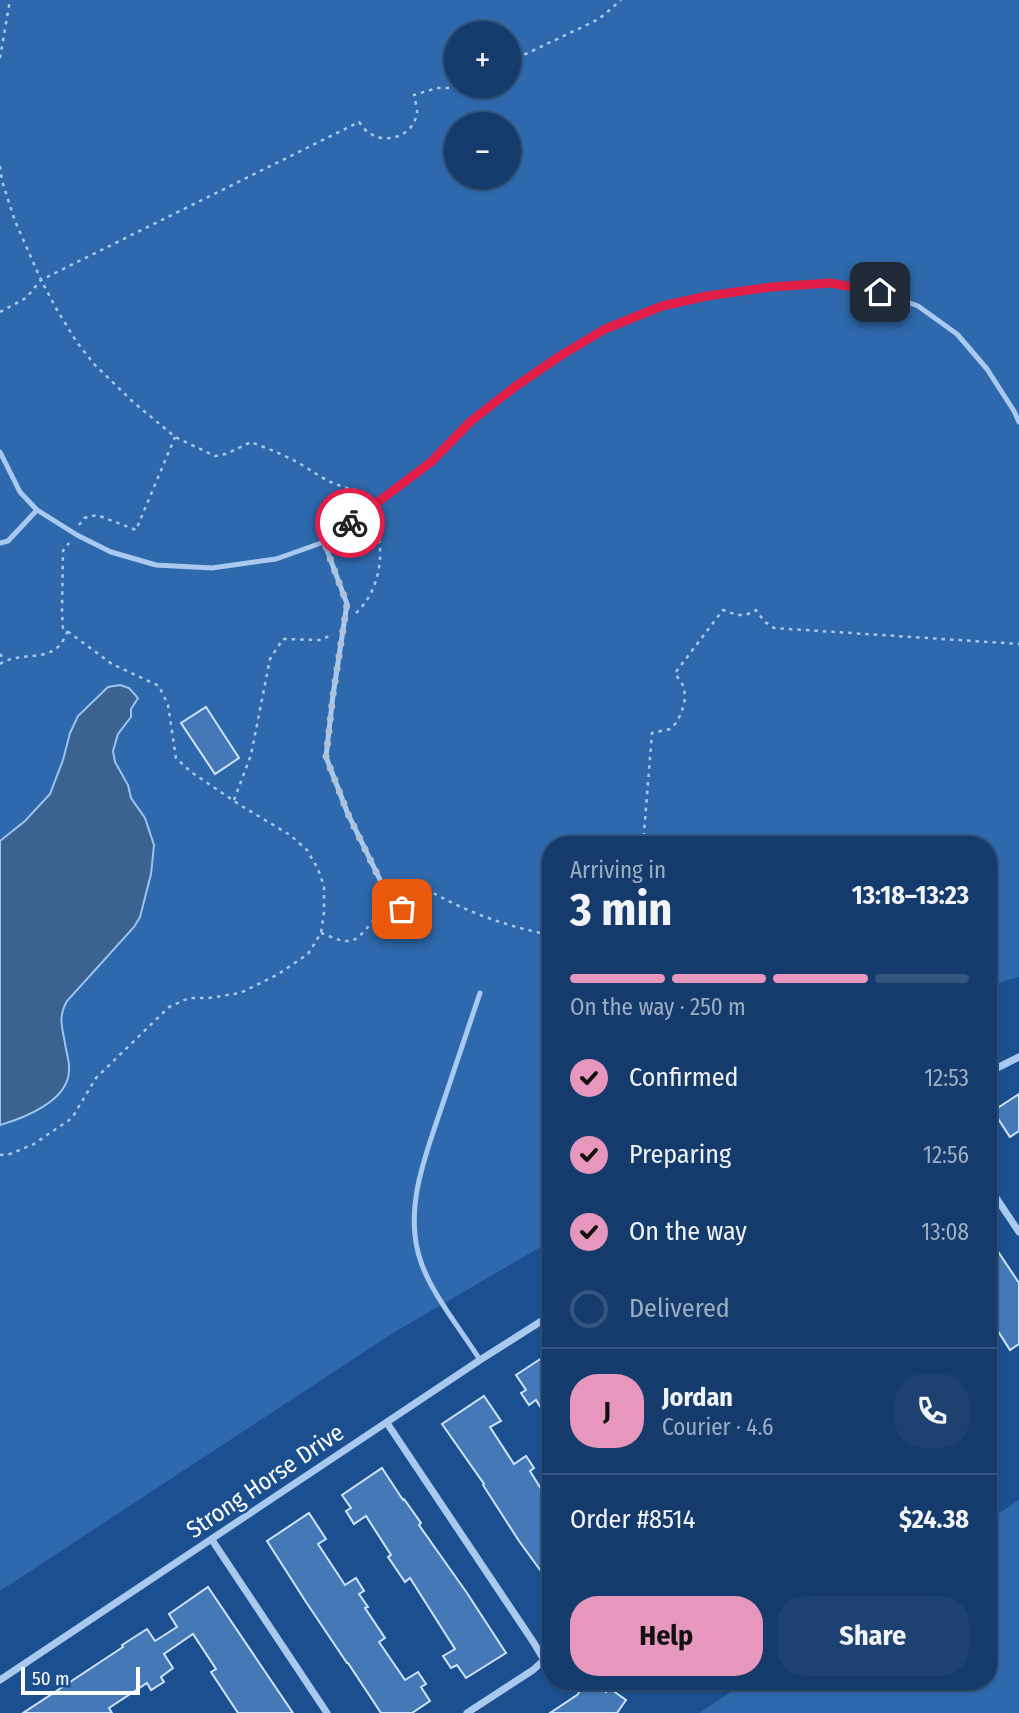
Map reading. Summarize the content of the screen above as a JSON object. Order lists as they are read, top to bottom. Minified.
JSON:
{"streets":{"street":["Strong Horse Drive"]},"scale_bar":"50 m","page":{"map_buttons":["+","−"],"heading":["3 min","Arriving in","13:18–13:23"],"panel":["Jordan","Courier · 4.6","Order #8514","$24.38"],"bar":"On the way · 250 m","list":[["Confirmed","12:53"],["Preparing","12:56"],["On the way","13:08"],"Delivered"],"round":"J","buttons":["Help","Share"],"scale":"50 m"}}
